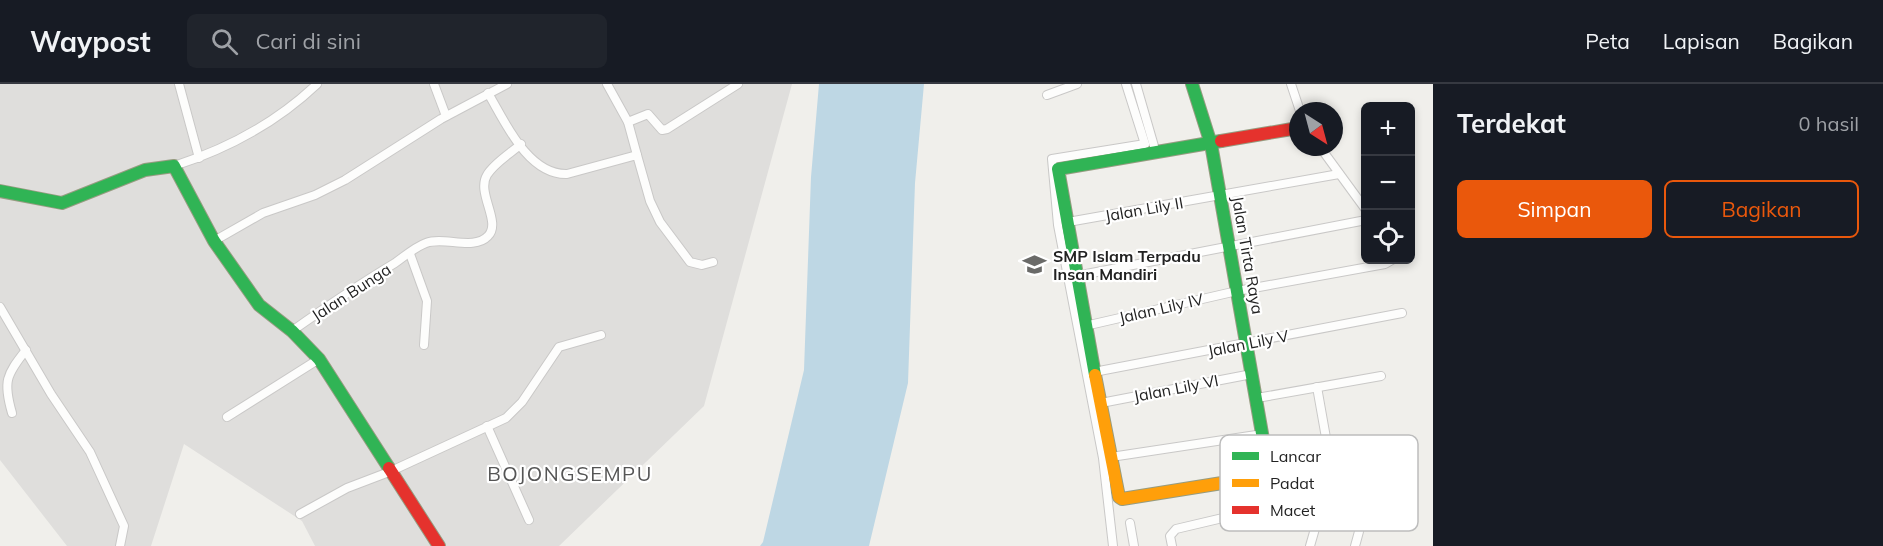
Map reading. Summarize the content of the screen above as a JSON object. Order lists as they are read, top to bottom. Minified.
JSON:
{"streets":{"street":["Jalan Lily II","Jalan Tirta Raya","Jalan Bunga","Jalan Lily IV","Jalan Lily V","Jalan Lily VI"]},"crossings":[["Jalan Lily II","Jalan Tirta Raya"],["Jalan Tirta Raya","Jalan Lily IV"],["Jalan Tirta Raya","Jalan Lily V"],["Jalan Tirta Raya","Jalan Lily VI"]],"districts":["BOJONGSEMPU"],"places":{"school or university":["SMP Islam Terpadu Insan Mandiri"]},"legend":["Lancar","Padat","Macet"],"north":"bottom right","page":{"header":"Waypost","search":"Cari di sini","nav":["Peta","Lapisan","Bagikan"],"heading":["Terdekat","0 hasil"],"map_buttons":["+","−"],"buttons":["Simpan","Bagikan"]}}
